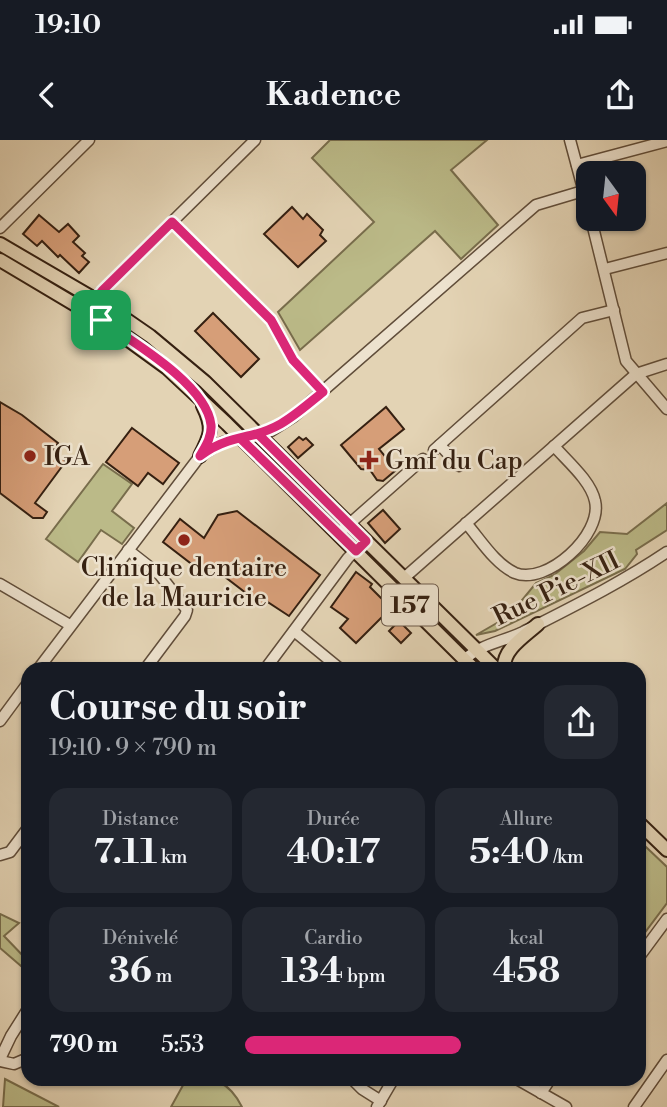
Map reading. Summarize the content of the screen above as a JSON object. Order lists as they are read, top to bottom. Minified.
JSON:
{"streets":{"main road":["157"],"street":["Rue Pie-XII"]},"crossings":[["Rue Pie-XII","157"]],"places":{"other":["IGA","Clinique dentaire de la Mauricie"],"health":["Gmf du Cap"]},"north":"bottom","page":{"status":"19:10","header":"Kadence","heading":["Course du soir","19:10 · 9 × 790 m"],"stats":[["Distance","7.11 km"],["Durée","40:17"],["Allure","5:40 /km"],["Dénivelé","36 m"],["Cardio","134 bpm"],["kcal","458"]],"list":[{"name":"790 m","note":"5:53"}]}}
